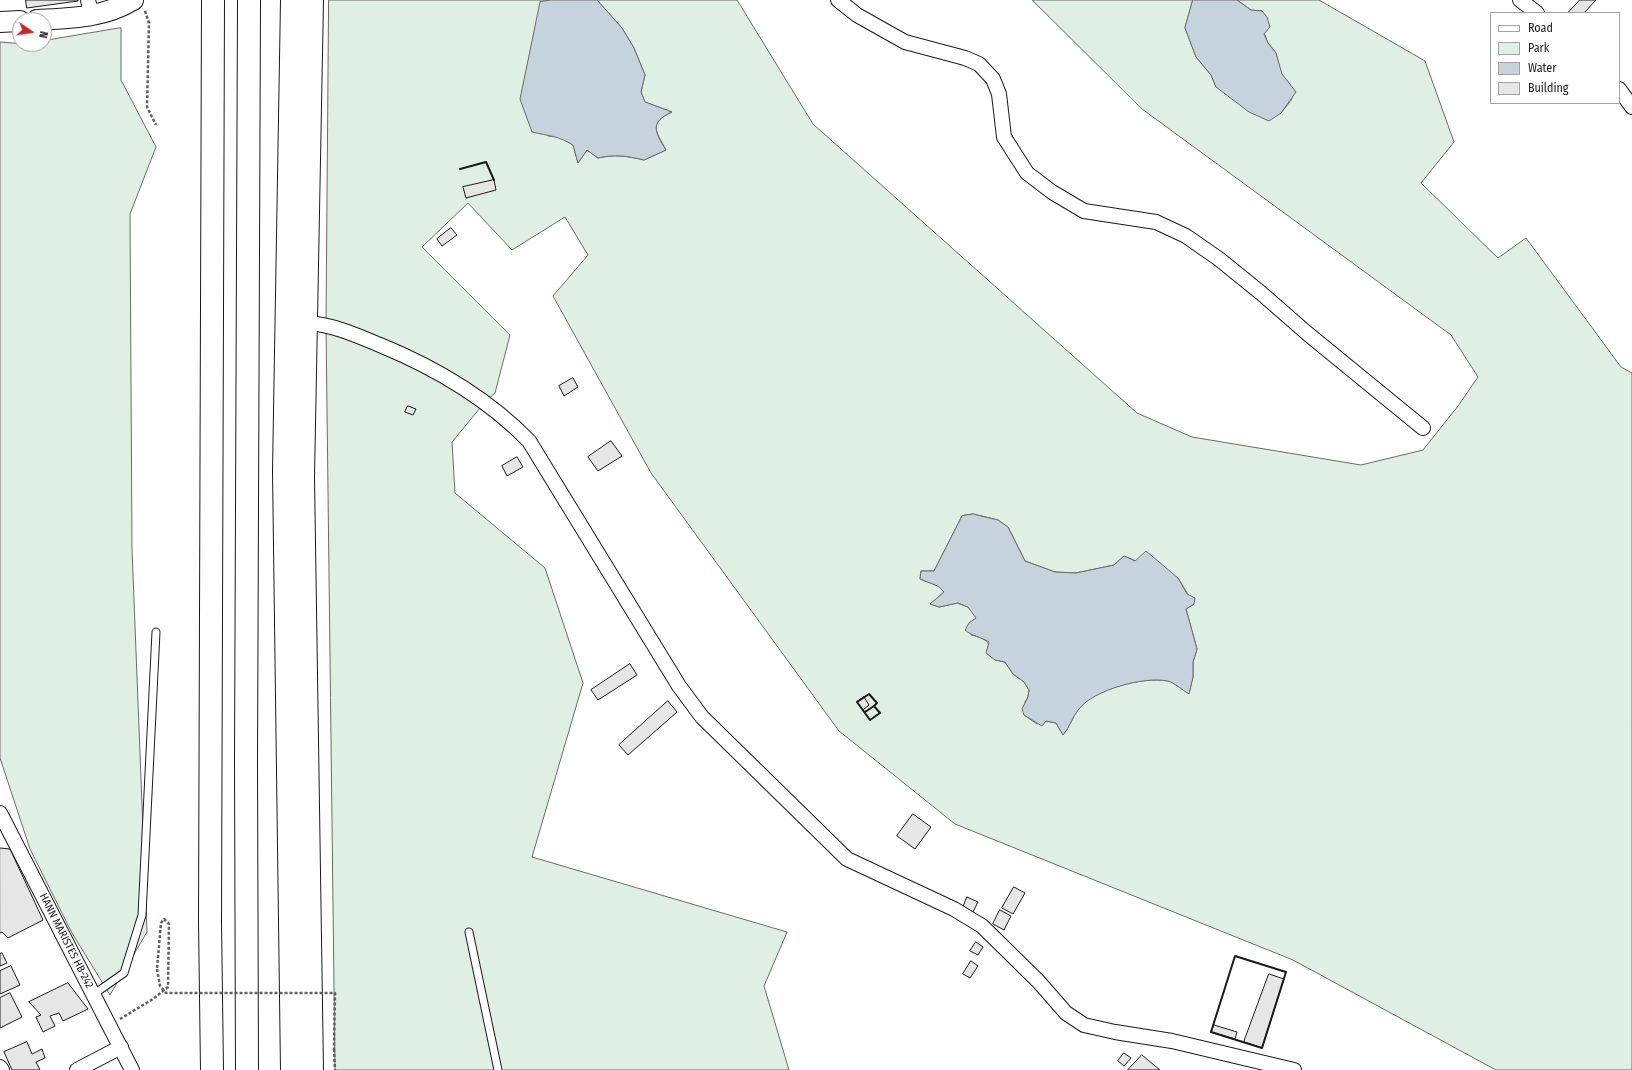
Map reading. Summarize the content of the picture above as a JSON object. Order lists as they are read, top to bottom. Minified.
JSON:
{"streets":{"street":["HANN MARISTES HB-242"]},"legend":["Road","Park","Water","Building"],"north":"right"}
